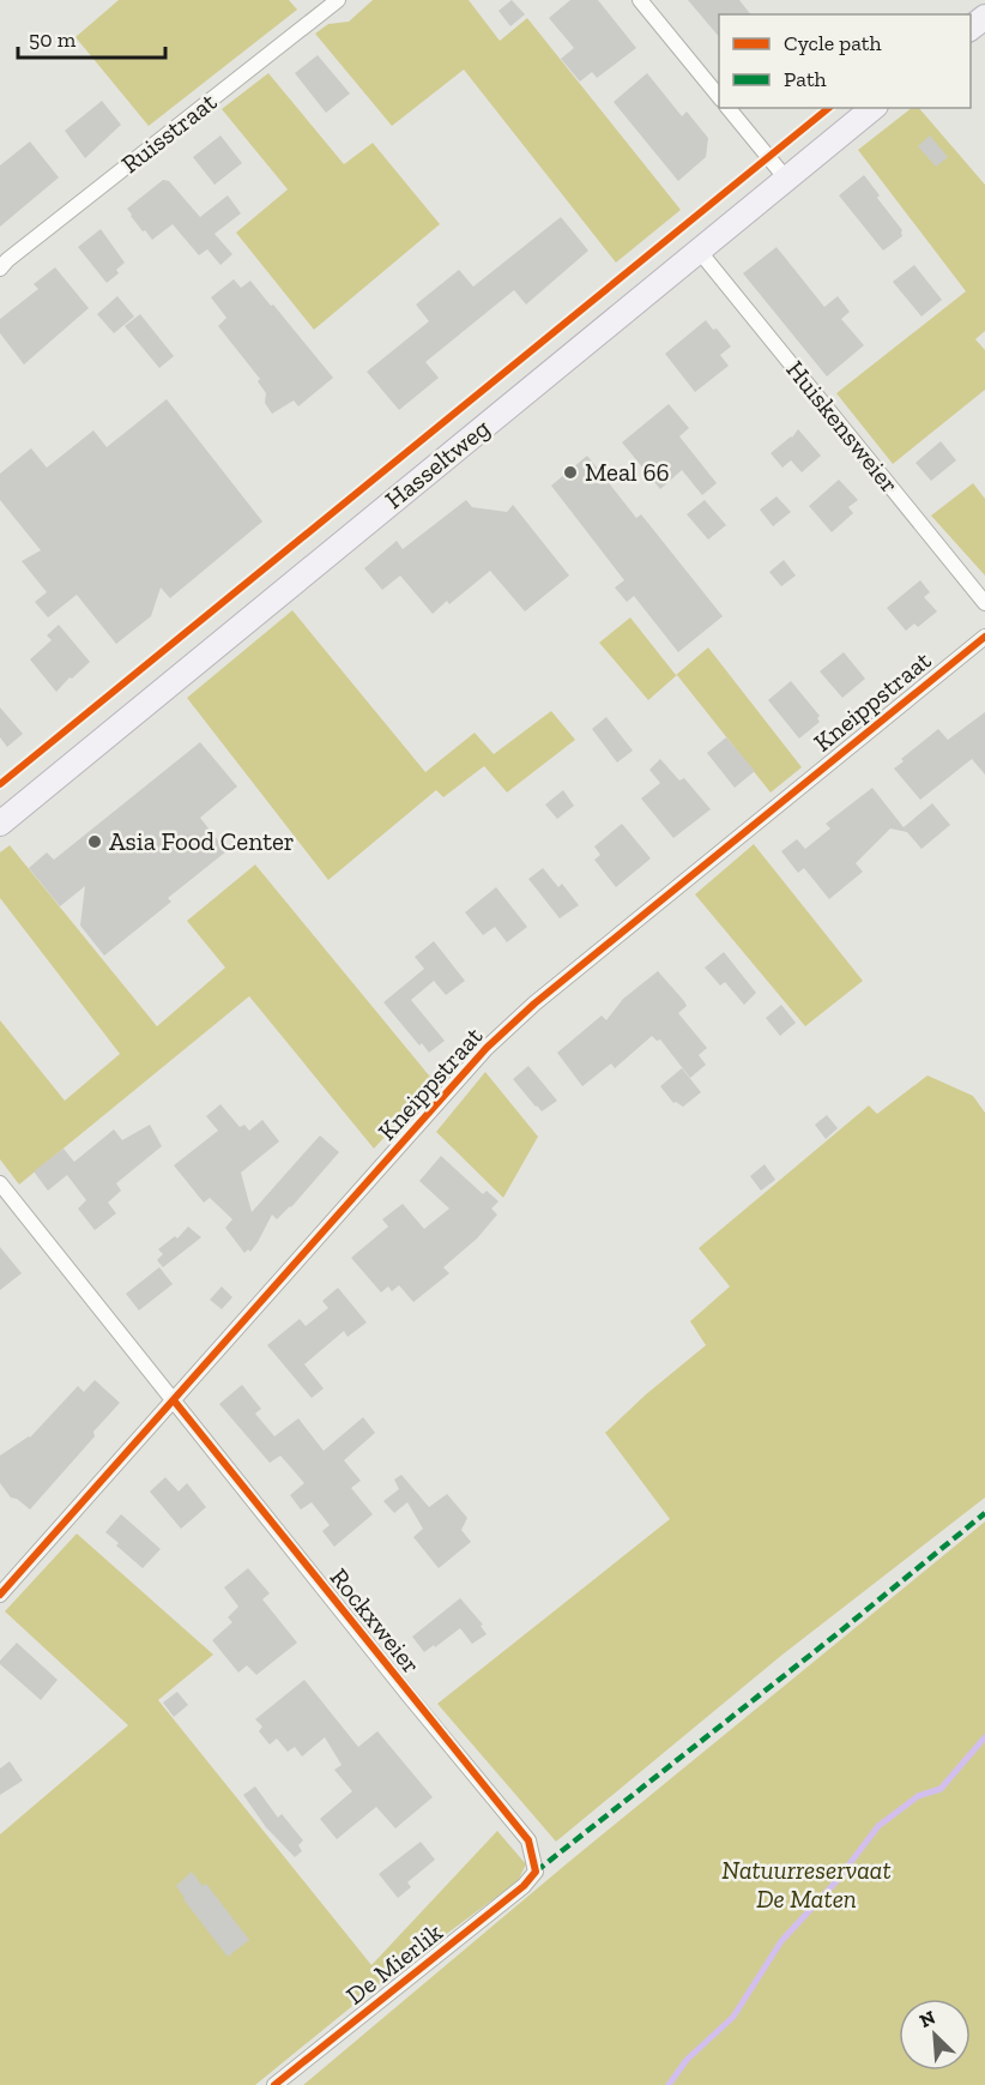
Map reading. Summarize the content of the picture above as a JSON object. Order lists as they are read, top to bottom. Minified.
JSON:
{"streets":{"main road":["Hasseltweg"],"street":["Ruisstraat","Huiskensweier","Kneippstraat","Rockxweier","De Mierlik"]},"crossings":[["Huiskensweier","Hasseltweg"],["Kneippstraat","Rockxweier"],["Rockxweier","De Mierlik"]],"parks":["Natuurreservaat De Maten"],"places":["Meal 66","Asia Food Center"],"legend":["Cycle path","Path"],"scale_bar":"50 m","north":"top left"}
